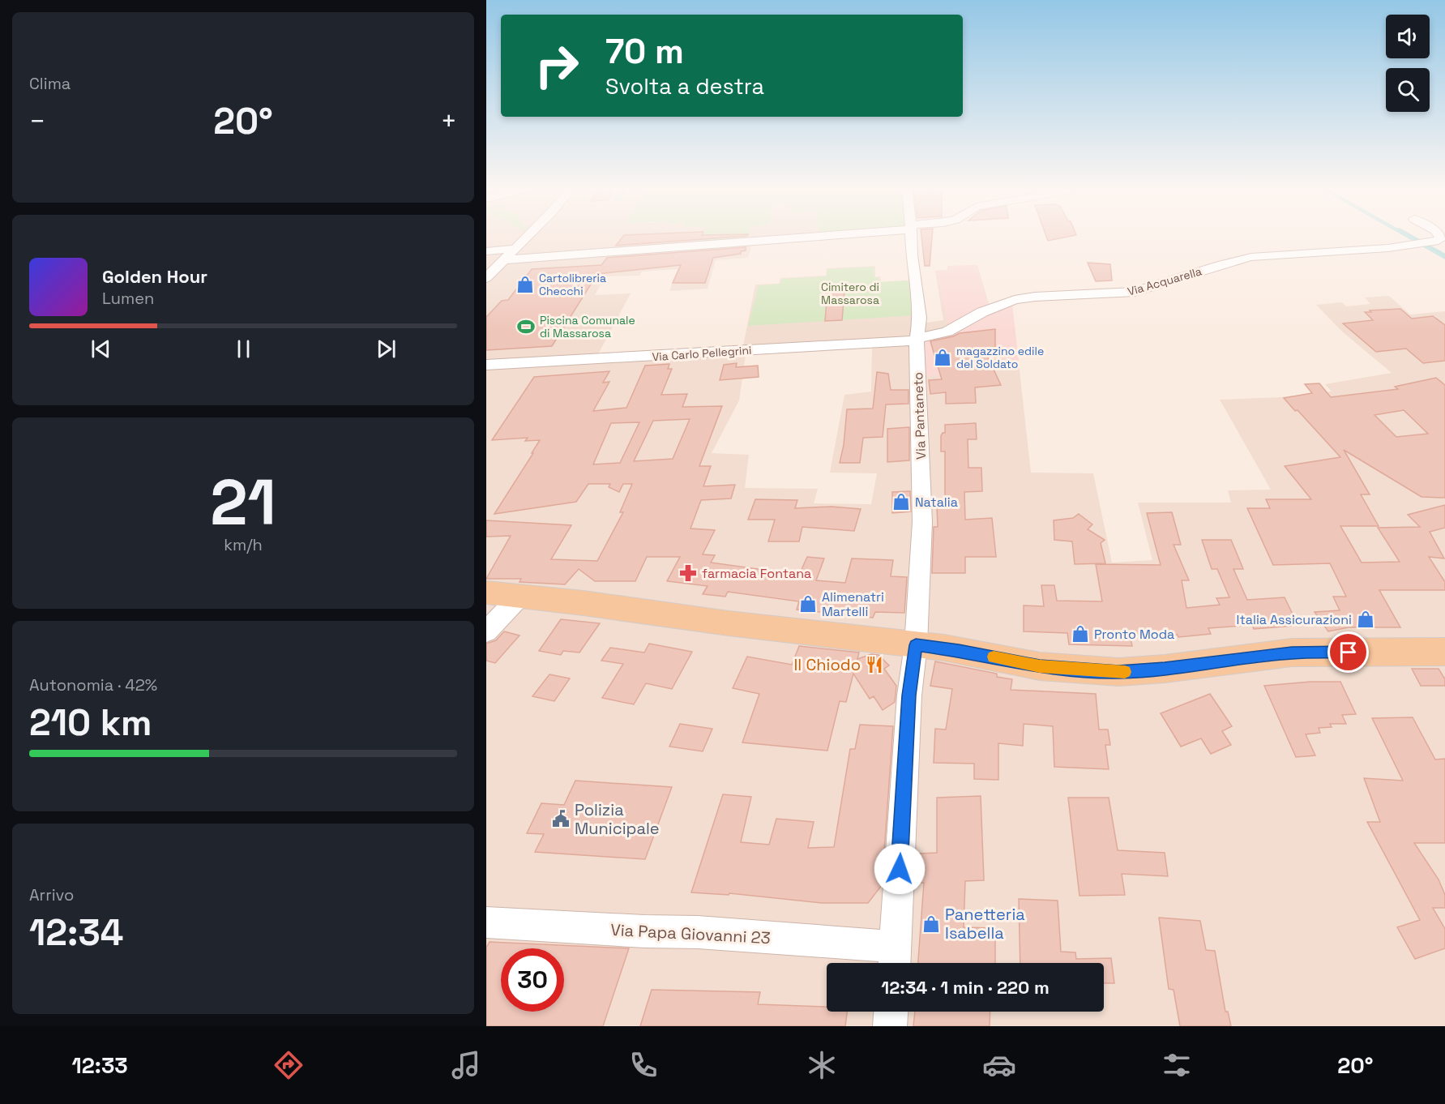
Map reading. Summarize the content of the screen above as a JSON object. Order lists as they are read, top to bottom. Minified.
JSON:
{"streets":{"street":["Via Acquarella","Via Carlo Pellegrini","Via Pantaneto","Via Papa Giovanni 23"]},"crossings":[["Via Acquarella","Via Carlo Pellegrini"],["Via Acquarella","Via Pantaneto"],["Via Carlo Pellegrini","Via Pantaneto"],["Via Pantaneto","Via Papa Giovanni 23"]],"parks":["Cimitero di Massarosa"],"places":{"shop":["Cartolibreria Checchi","magazzino edile del Soldato","Natalia","Alimenatri Martelli","Italia Assicurazioni","Pronto Moda","Panetteria Isabella"],"sports":["Piscina Comunale di Massarosa"],"pharmacy":["farmacia Fontana"],"restaurant":["Il Chiodo"],"public building":["Polizia Municipale"]},"page":{"tile":["Clima",["21","km/h"],["Autonomia · 42%","210 km"],["Arrivo","12:34"]],"turn":["70 m","Svolta a destra"],"heat":["−","20°","+"],"song":["Golden Hour","Lumen"],"limit":"30","trip":"12:34 · 1 min · 220 m","tabs":["12:33","20°"]}}
